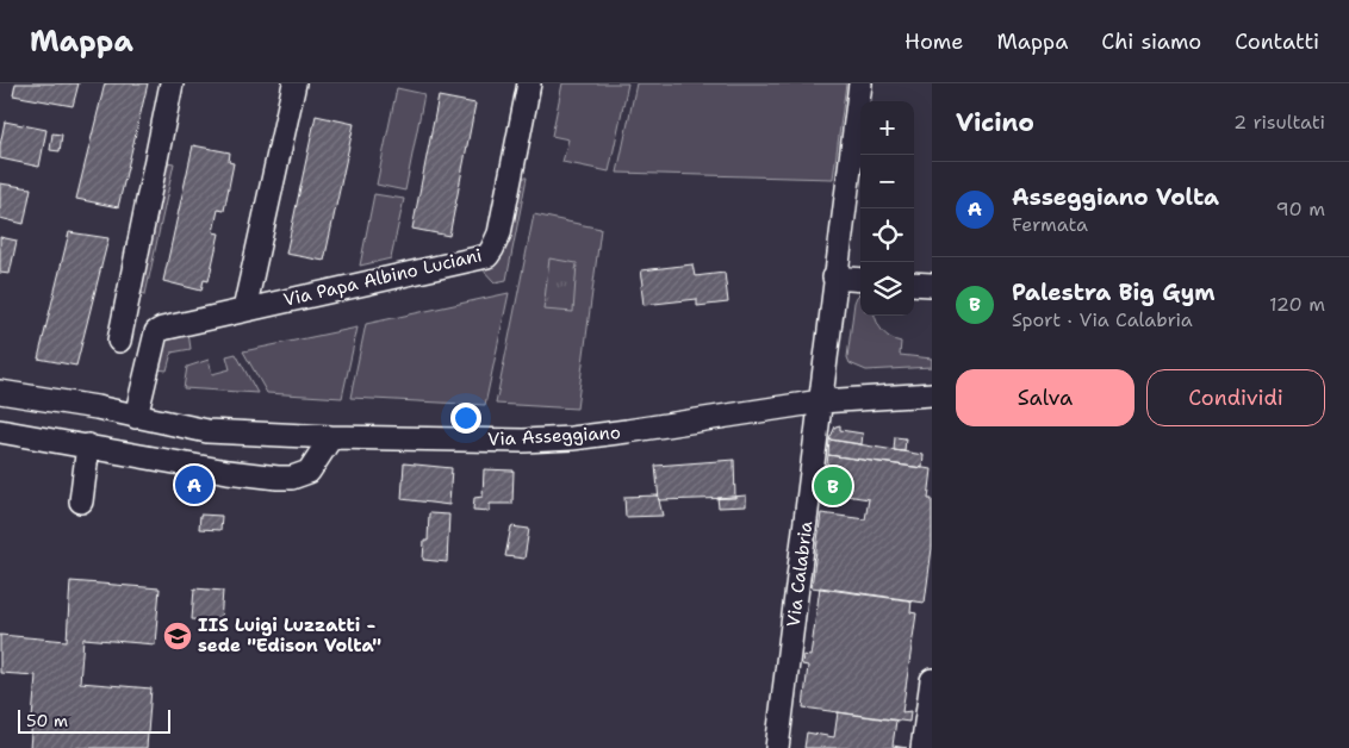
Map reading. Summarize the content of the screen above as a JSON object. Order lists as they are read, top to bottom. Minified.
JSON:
{"streets":{"street":["Via Papa Albino Luciani","Via Asseggiano","Via Calabria"]},"crossings":[["Via Papa Albino Luciani","Via Asseggiano"],["Via Asseggiano","Via Calabria"]],"places":{"school or university":["IIS Luigi Luzzatti - sede \"Edison Volta\""]},"scale_bar":"50 m","page":{"header":"Mappa","nav":["Home","Mappa","Chi siamo","Contatti"],"heading":["Vicino","2 risultati"],"map_buttons":["+","−"],"list":[{"mark":"A","name":"Asseggiano Volta","note":"Fermata","value":"90 m"},{"mark":"B","name":"Palestra Big Gym","note":"Sport · Via Calabria","value":"120 m"}],"buttons":["Salva","Condividi"],"pins":["A","B"],"scale":"50 m"}}
